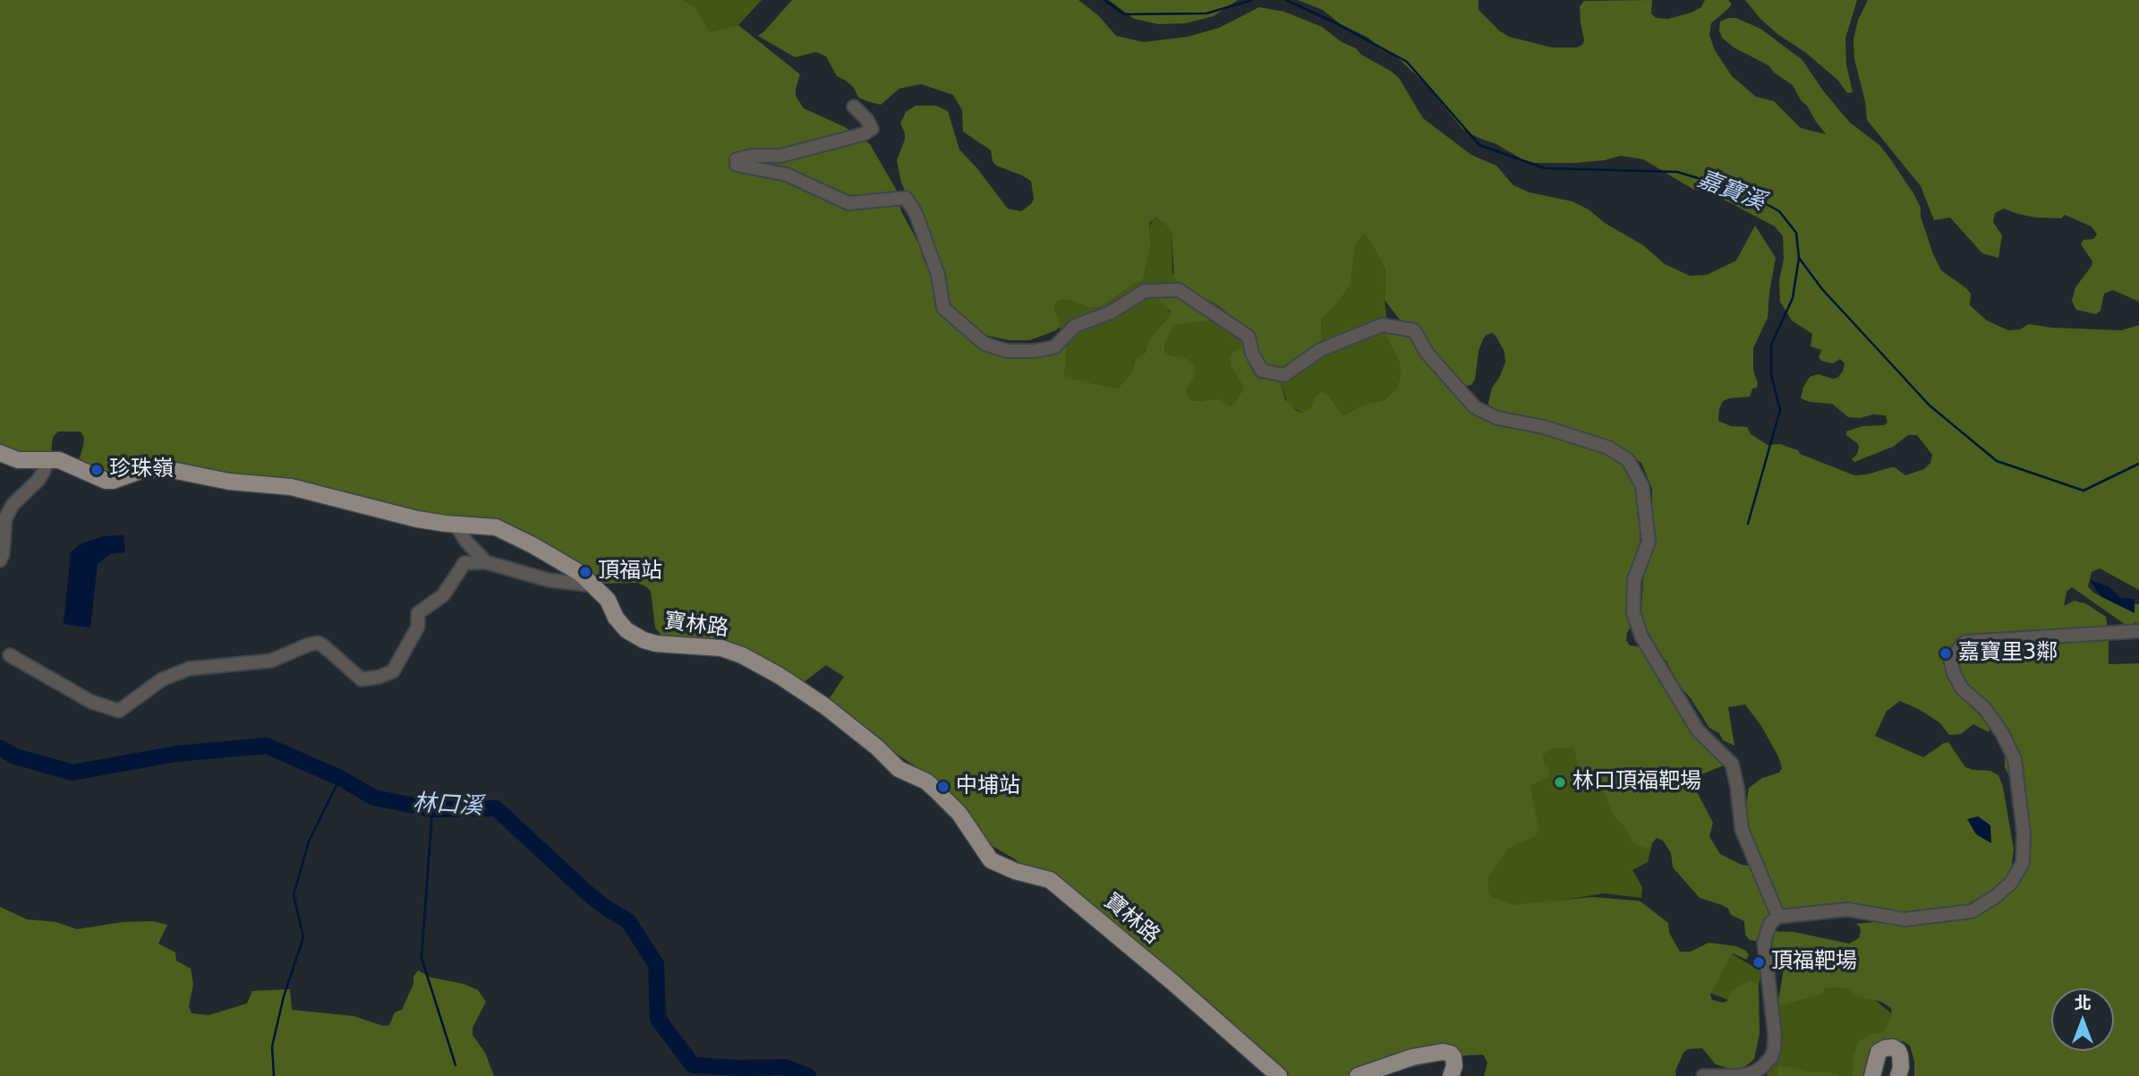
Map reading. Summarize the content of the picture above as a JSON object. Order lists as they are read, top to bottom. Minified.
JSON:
{"streets":{"main road":["寶林路"]},"water":["嘉寶溪","林口溪"],"places":["珍珠嶺","頂福站","嘉寶里3鄰","林口頂福靶場","中埔站","頂福靶場"],"north":"top"}
